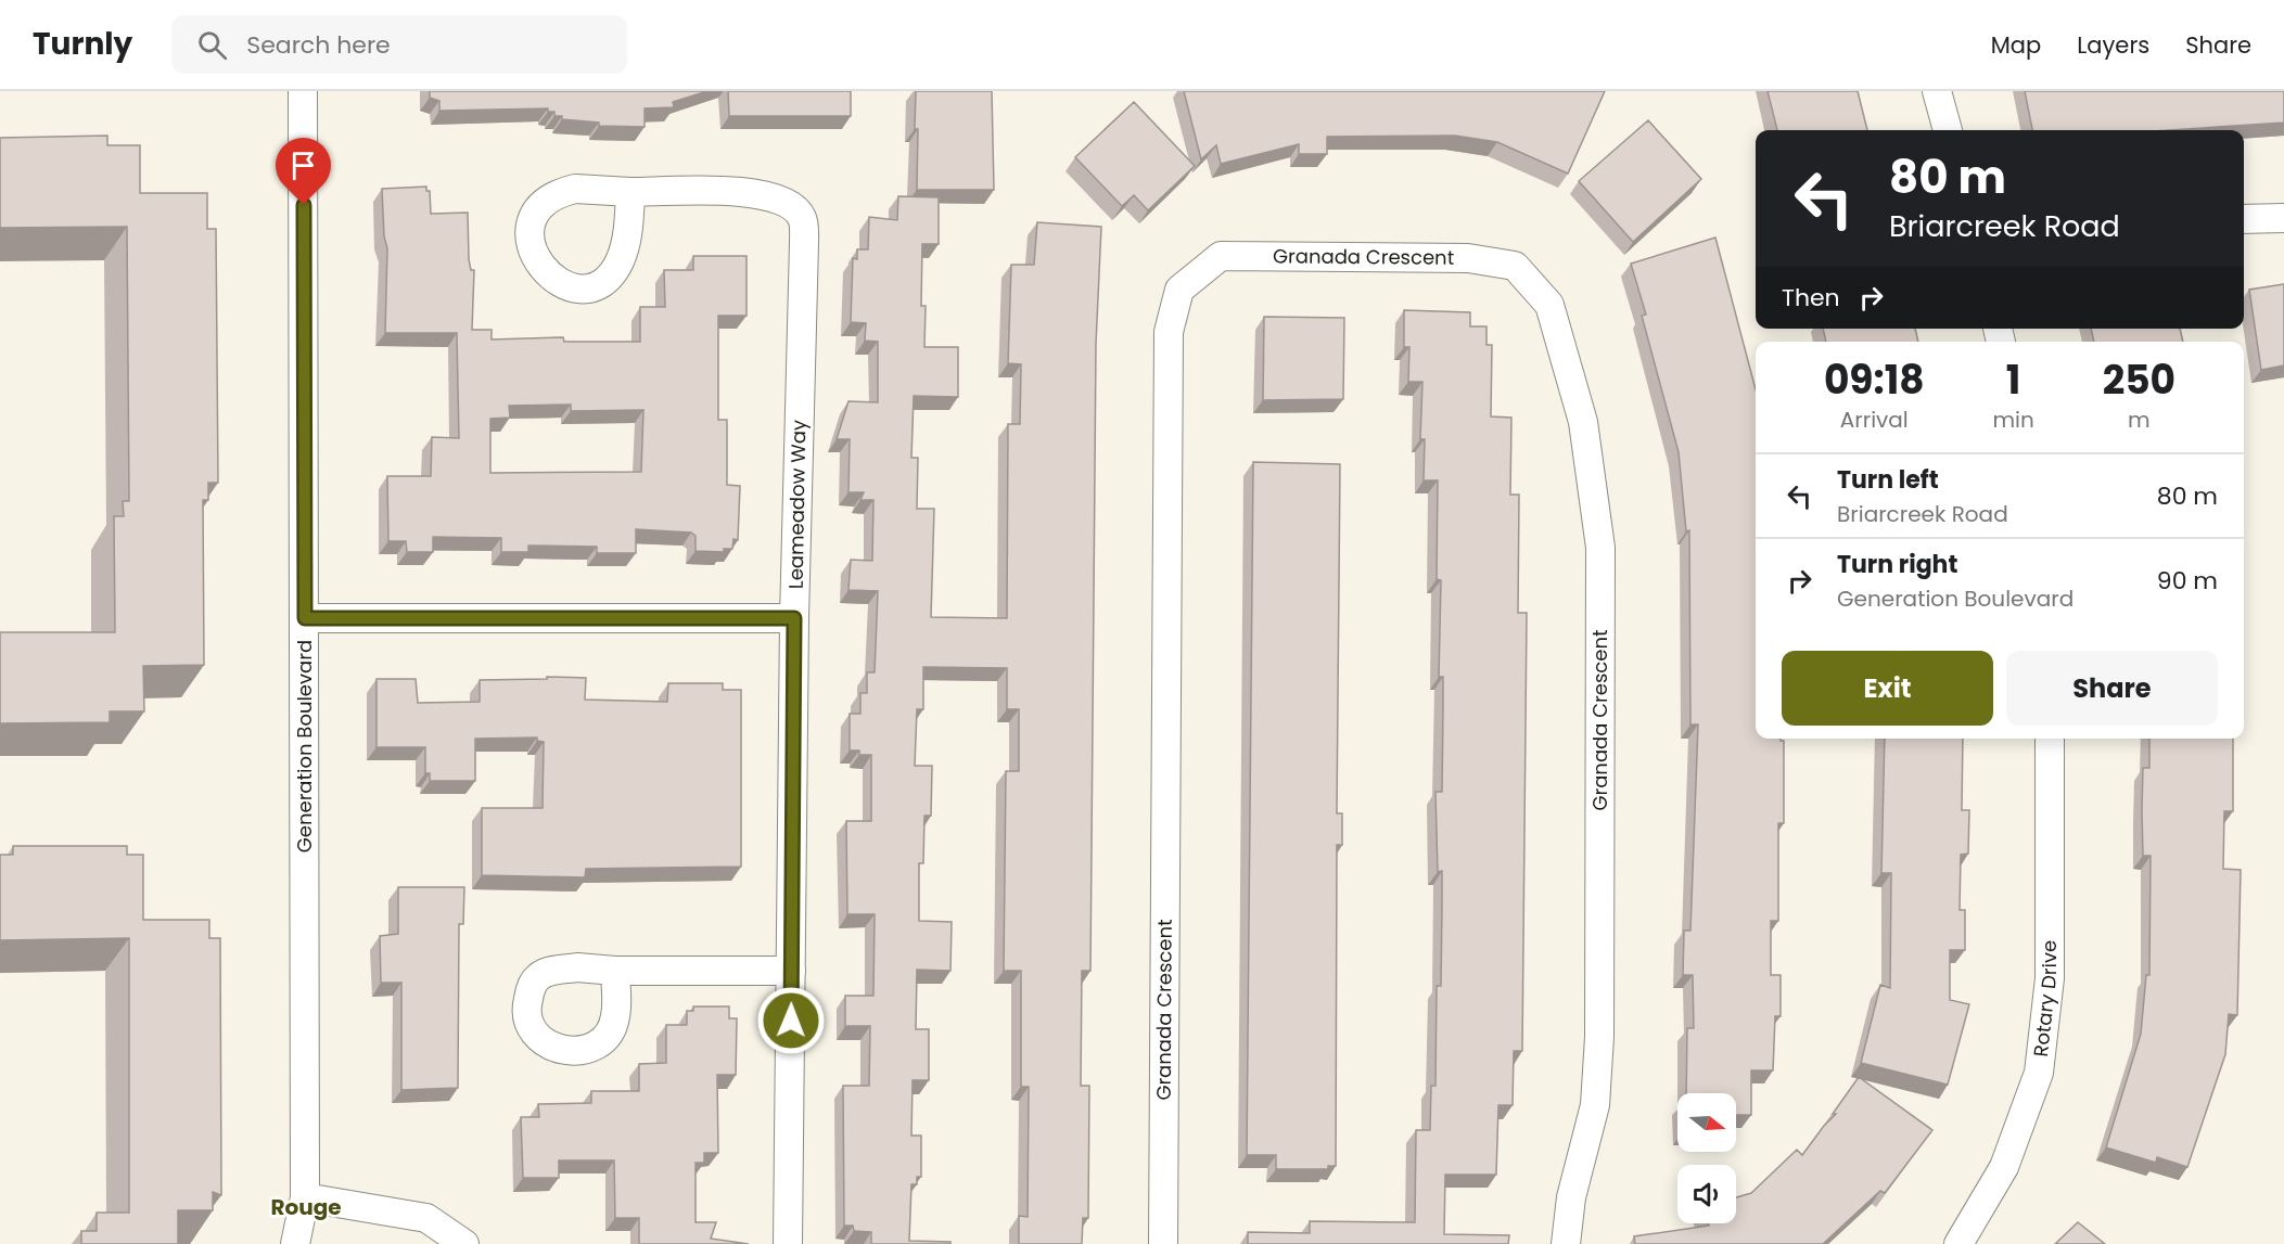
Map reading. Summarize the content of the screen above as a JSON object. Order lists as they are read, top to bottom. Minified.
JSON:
{"streets":{"street":["Granada Crescent","Leameadow Way","Generation Boulevard","Rotary Drive"]},"districts":["Rouge"],"north":"right","page":{"header":"Turnly","search":"Search here","nav":["Map","Layers","Share"],"turn":["80 m","Briarcreek Road"],"then":"Then","eta":["09:18","Arrival","1","min","250","m"],"list":[{"name":"Turn left","note":"Briarcreek Road","value":"80 m"},{"name":"Turn right","note":"Generation Boulevard","value":"90 m"}],"buttons":["Exit","Share"]}}
